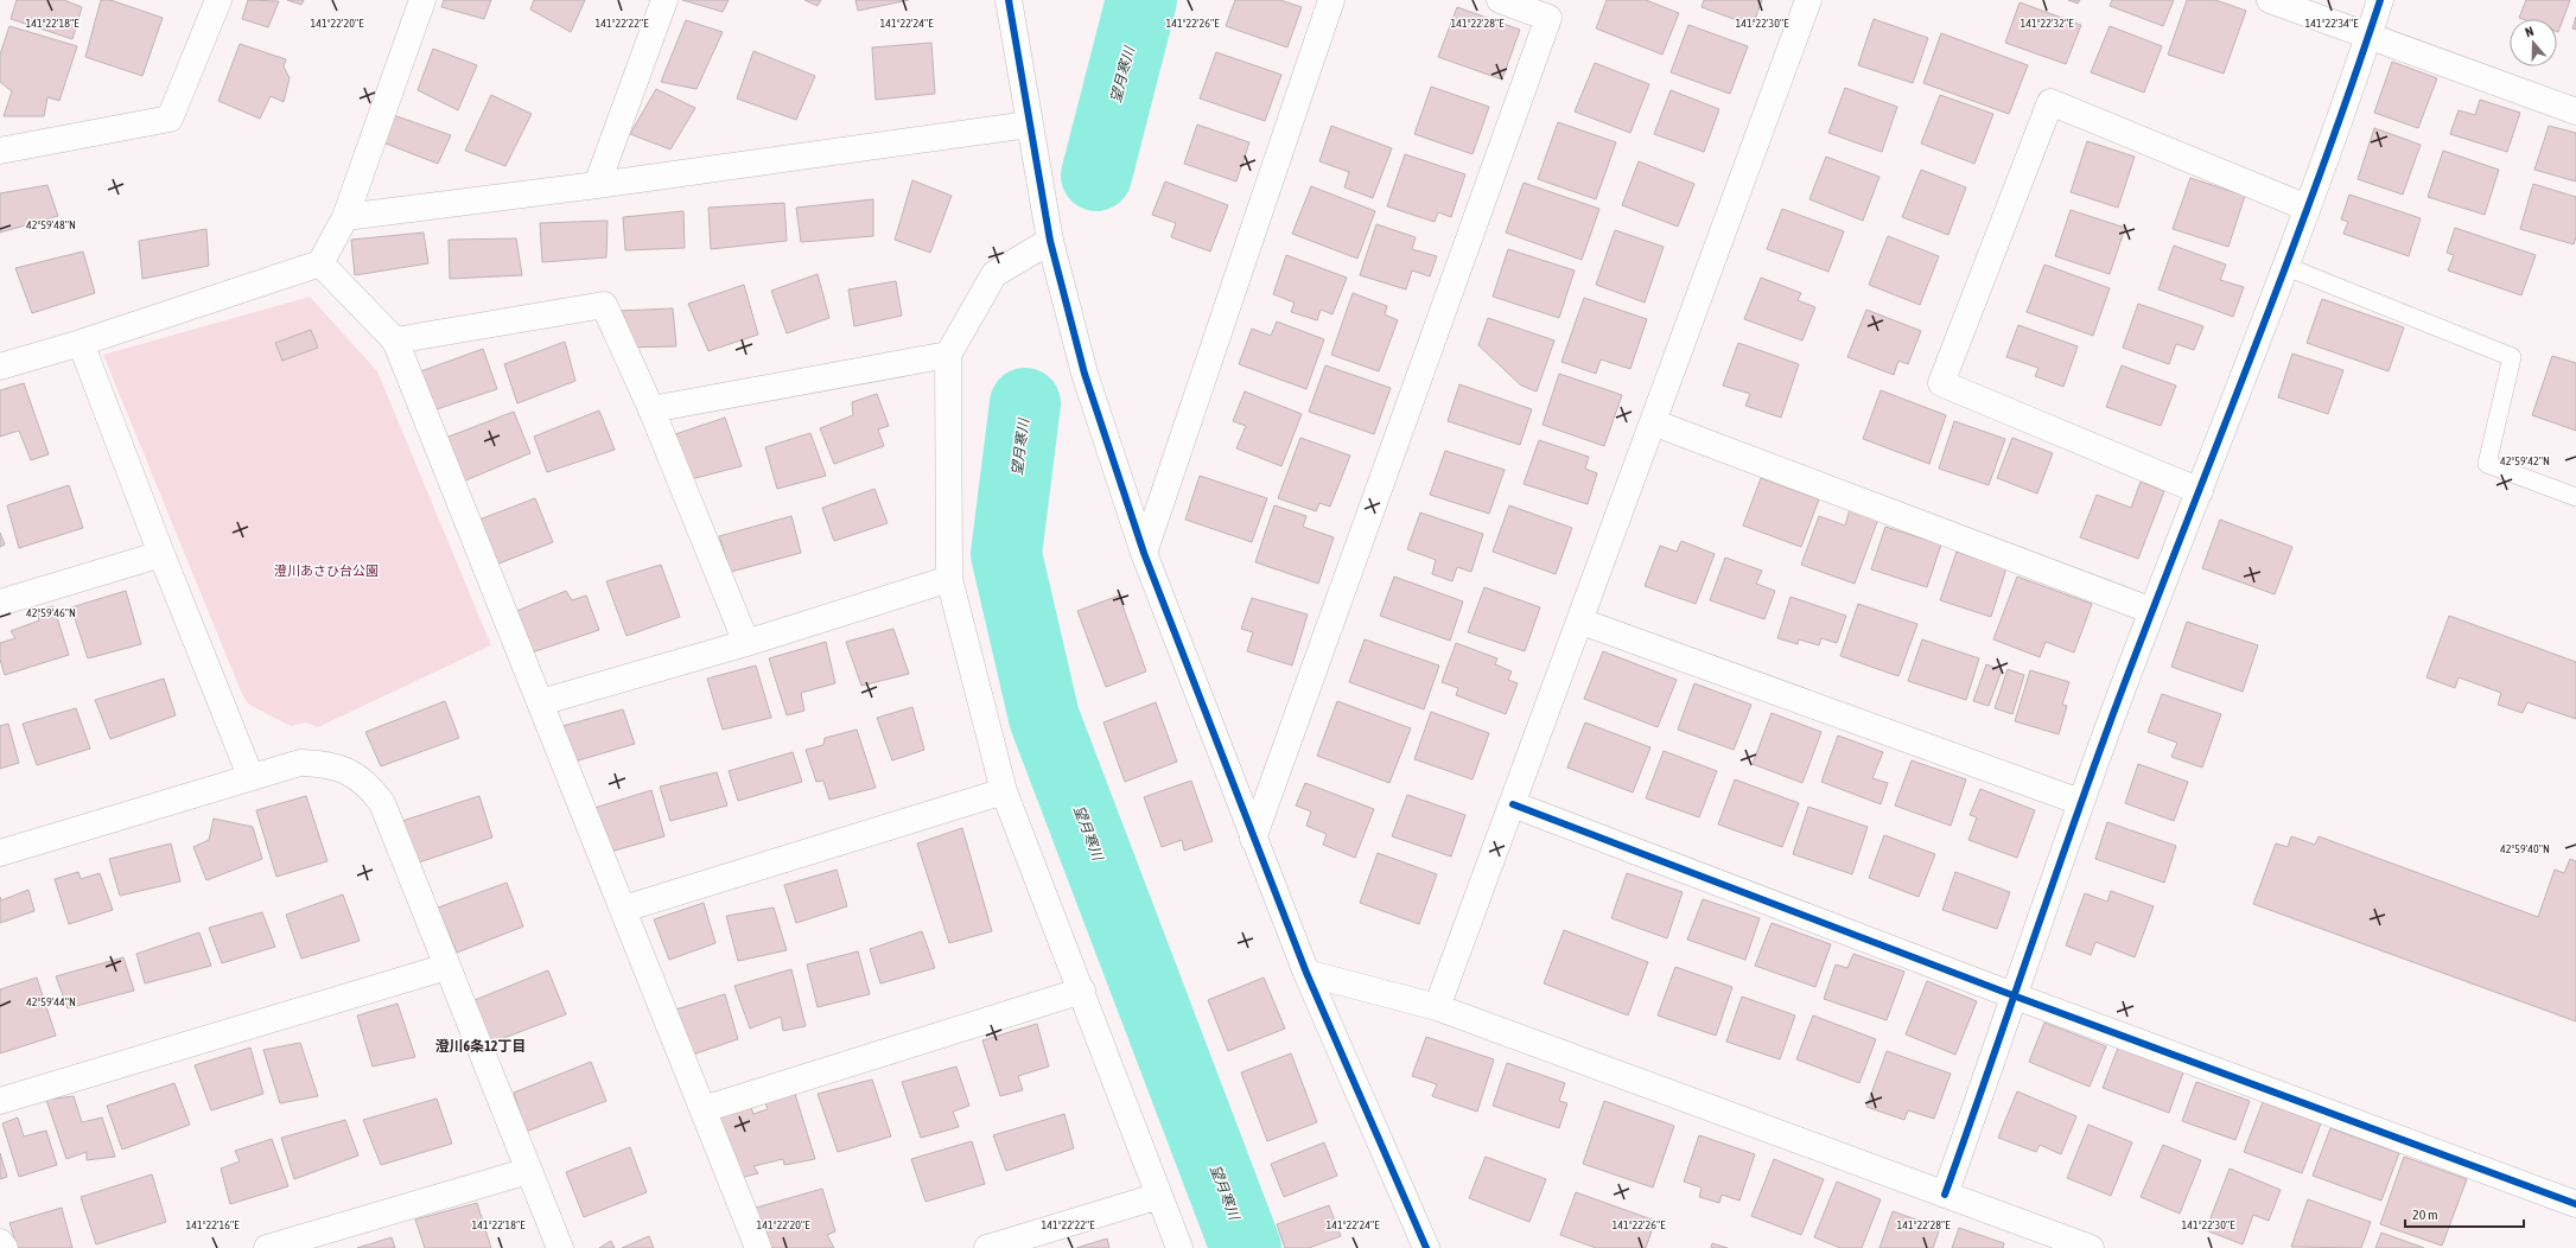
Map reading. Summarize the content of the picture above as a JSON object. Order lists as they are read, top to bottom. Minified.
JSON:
{"districts":["澄川6条12丁目"],"water":["望月寒川"],"parks":["澄川あさひ台公園"],"scale_bar":"20 m","north":"top","coordinates":["141°22'26\"E","141°22'28\"E","141°22'32\"E","141°22'18\"E","141°22'20\"E","141°22'22\"E","141°22'24\"E","141°22'30\"E","141°22'34\"E","42°59'48\"N","42°59'42\"N","42°59'46\"N","42°59'40\"N","42°59'44\"N","141°22'16\"E"]}
